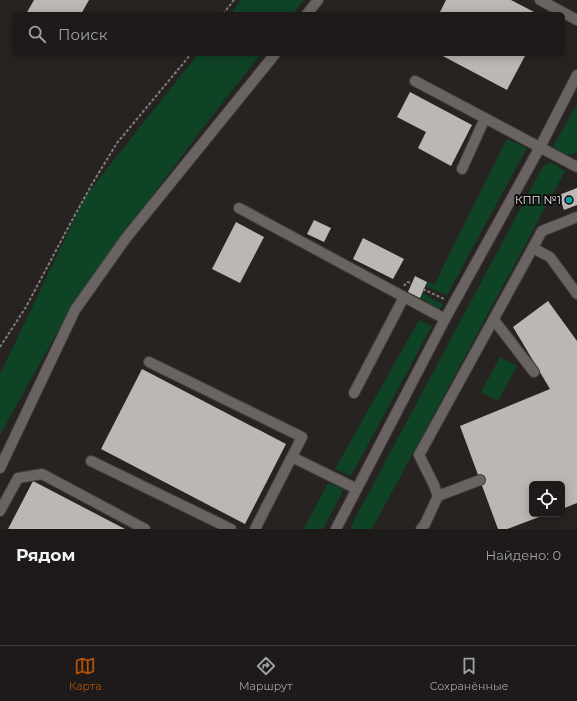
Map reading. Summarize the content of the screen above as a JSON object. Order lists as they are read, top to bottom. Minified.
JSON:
{"places":["КПП №1"],"page":{"search":"Поиск","heading":["Рядом","Найдено: 0"],"nav":["Карта","Маршрут","Сохранённые"]}}
